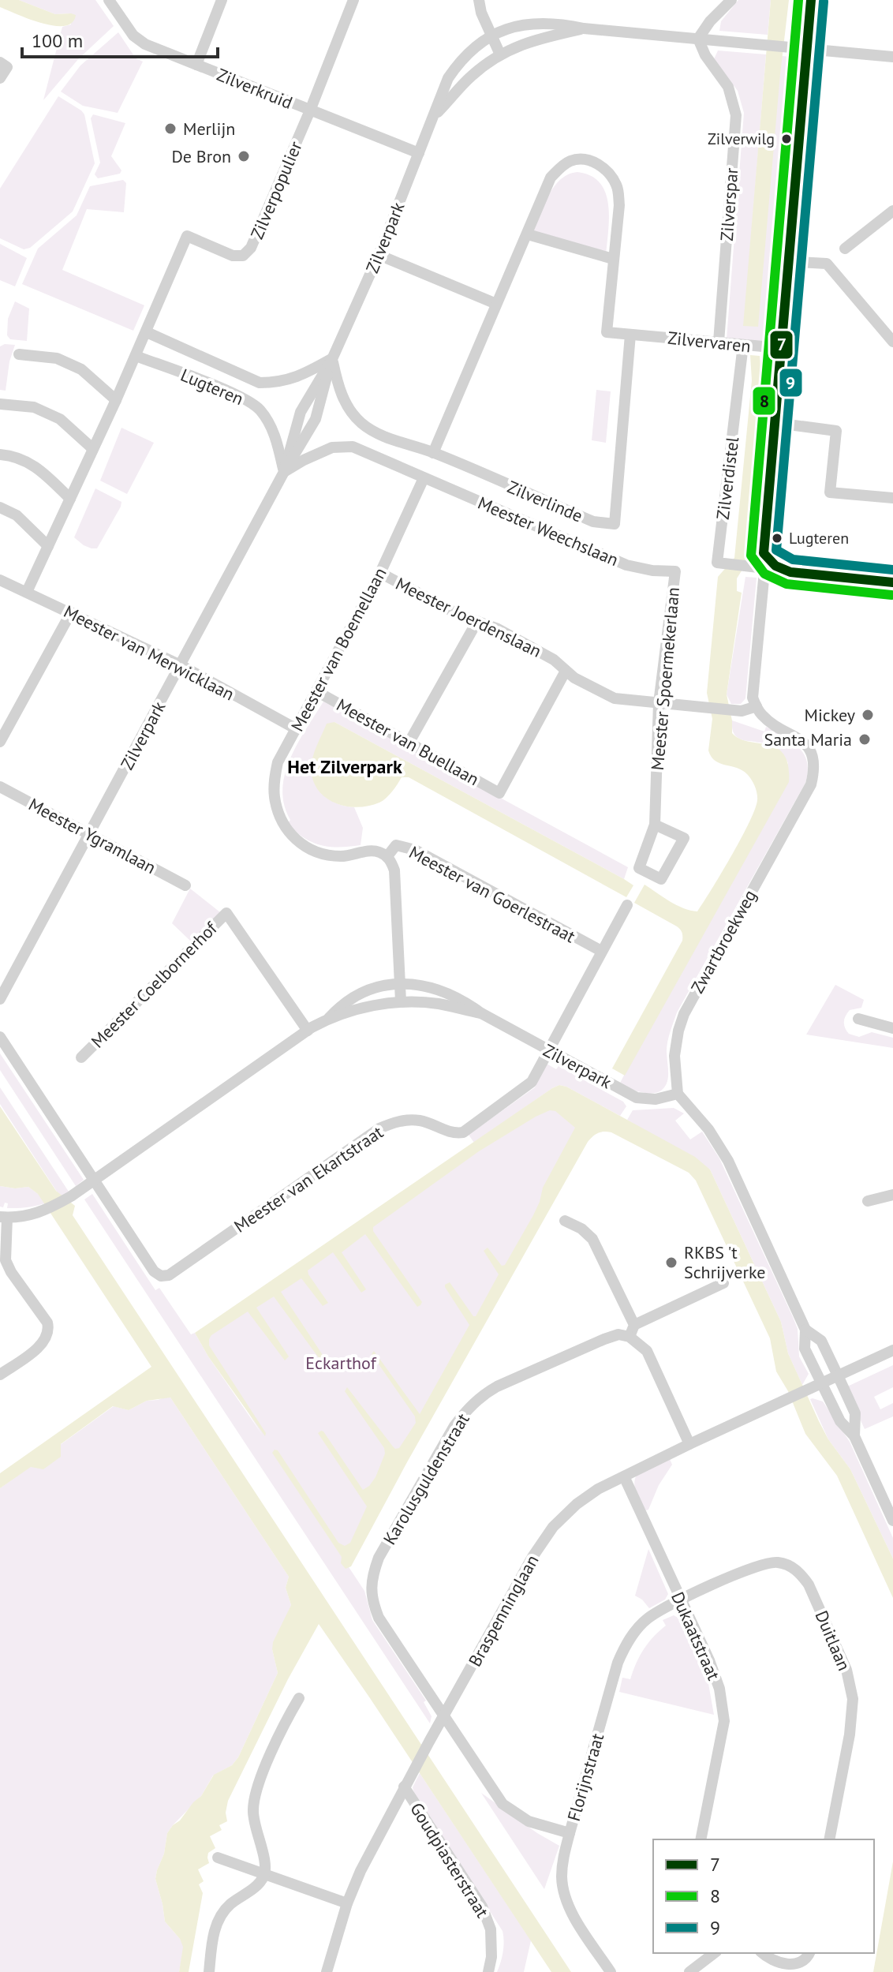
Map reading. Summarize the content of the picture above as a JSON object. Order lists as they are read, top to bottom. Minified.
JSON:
{"streets":{"street":["Zilverkruid","Zilverpopulier","Zilverspar","Zilverpark","Zilvervaren","Lugteren","Zilverdistel","Zilverlinde","Meester Weechslaan","Meester Joerdenslaan","Meester van Boemellaan","Meester van Merwicklaan","Meester Spoermekerlaan","Meester van Buellaan","Meester Ygramlaan","Meester van Goerlestraat","Zwartbroekweg","Meester Coelbornerhof","Meester van Ekartstraat","Karolusguldenstraat","Braspenninglaan","Dukaatstraat","Duitlaan","Florijnstraat","Goudpiasterstraat"]},"crossings":[["Zilverkruid","Zilverpopulier"],["Zilverkruid","Zilverpark"],["Zilverpopulier","Lugteren"],["Zilverspar","Zilverpark"],["Zilverspar","Zilvervaren"],["Zilverpark","Lugteren"],["Zilverpark","Meester van Merwicklaan"],["Zilverpark","Meester Ygramlaan"],["Zilverpark","Zwartbroekweg"],["Zilverpark","Meester Coelbornerhof"],["Zilverpark","Meester van Ekartstraat"],["Zilvervaren","Zilverdistel"],["Zilvervaren","Zilverlinde"],["Meester Weechslaan","Meester van Boemellaan"],["Meester Weechslaan","Meester Spoermekerlaan"],["Meester Joerdenslaan","Meester van Boemellaan"],["Meester Joerdenslaan","Meester Spoermekerlaan"],["Meester Joerdenslaan","Meester van Buellaan"],["Meester Joerdenslaan","Zwartbroekweg"],["Meester van Boemellaan","Meester van Merwicklaan"],["Meester van Boemellaan","Meester van Buellaan"],["Meester van Boemellaan","Meester van Goerlestraat"],["Meester van Goerlestraat","Meester van Ekartstraat"],["Karolusguldenstraat","Braspenninglaan"],["Karolusguldenstraat","Florijnstraat"],["Braspenninglaan","Dukaatstraat"],["Braspenninglaan","Goudpiasterstraat"],["Dukaatstraat","Duitlaan"],["Dukaatstraat","Florijnstraat"],["Duitlaan","Florijnstraat"]],"districts":["Het Zilverpark"],"parks":["Eckarthof"],"places":["Merlijn","Zilverwilg","De Bron","Lugteren","Mickey","Santa Maria","RKBS 't Schrijverke"],"lines":["transit line 7","transit line 8","transit line 9"],"legend":["7","8","9"],"scale_bar":"100 m"}
